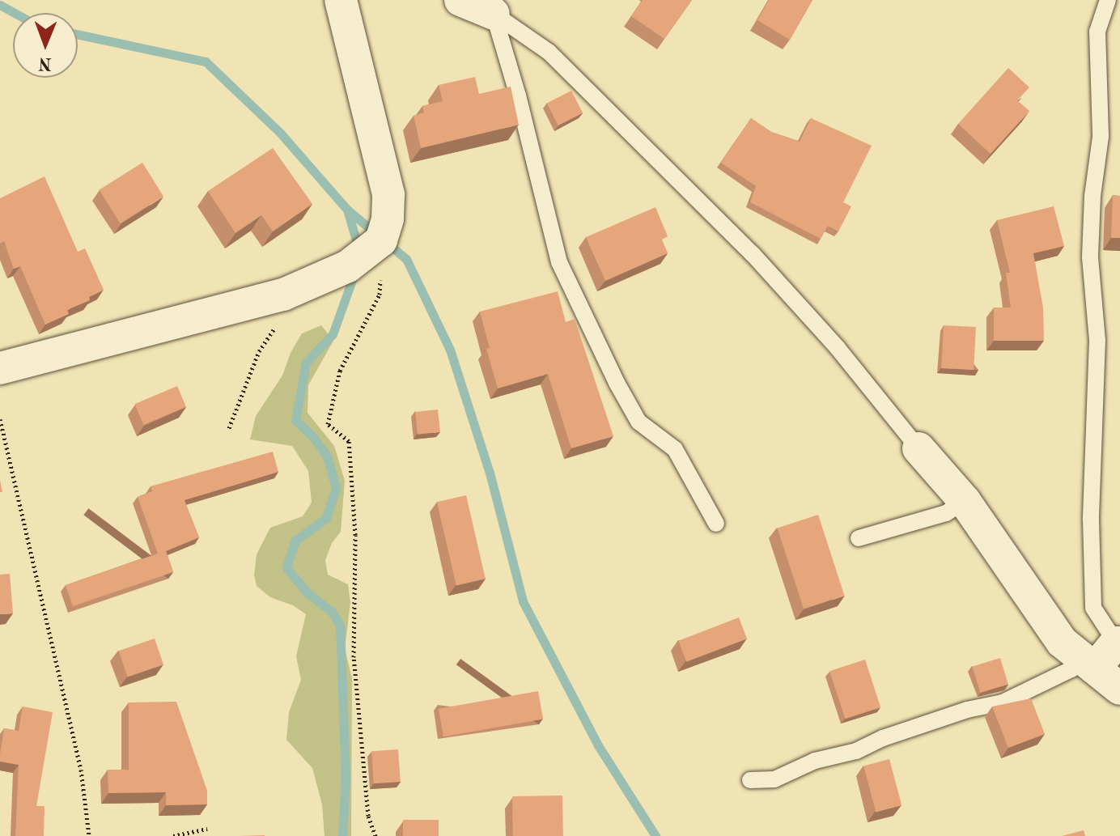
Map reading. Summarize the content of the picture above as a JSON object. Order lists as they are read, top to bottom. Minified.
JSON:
{"north":"bottom"}
